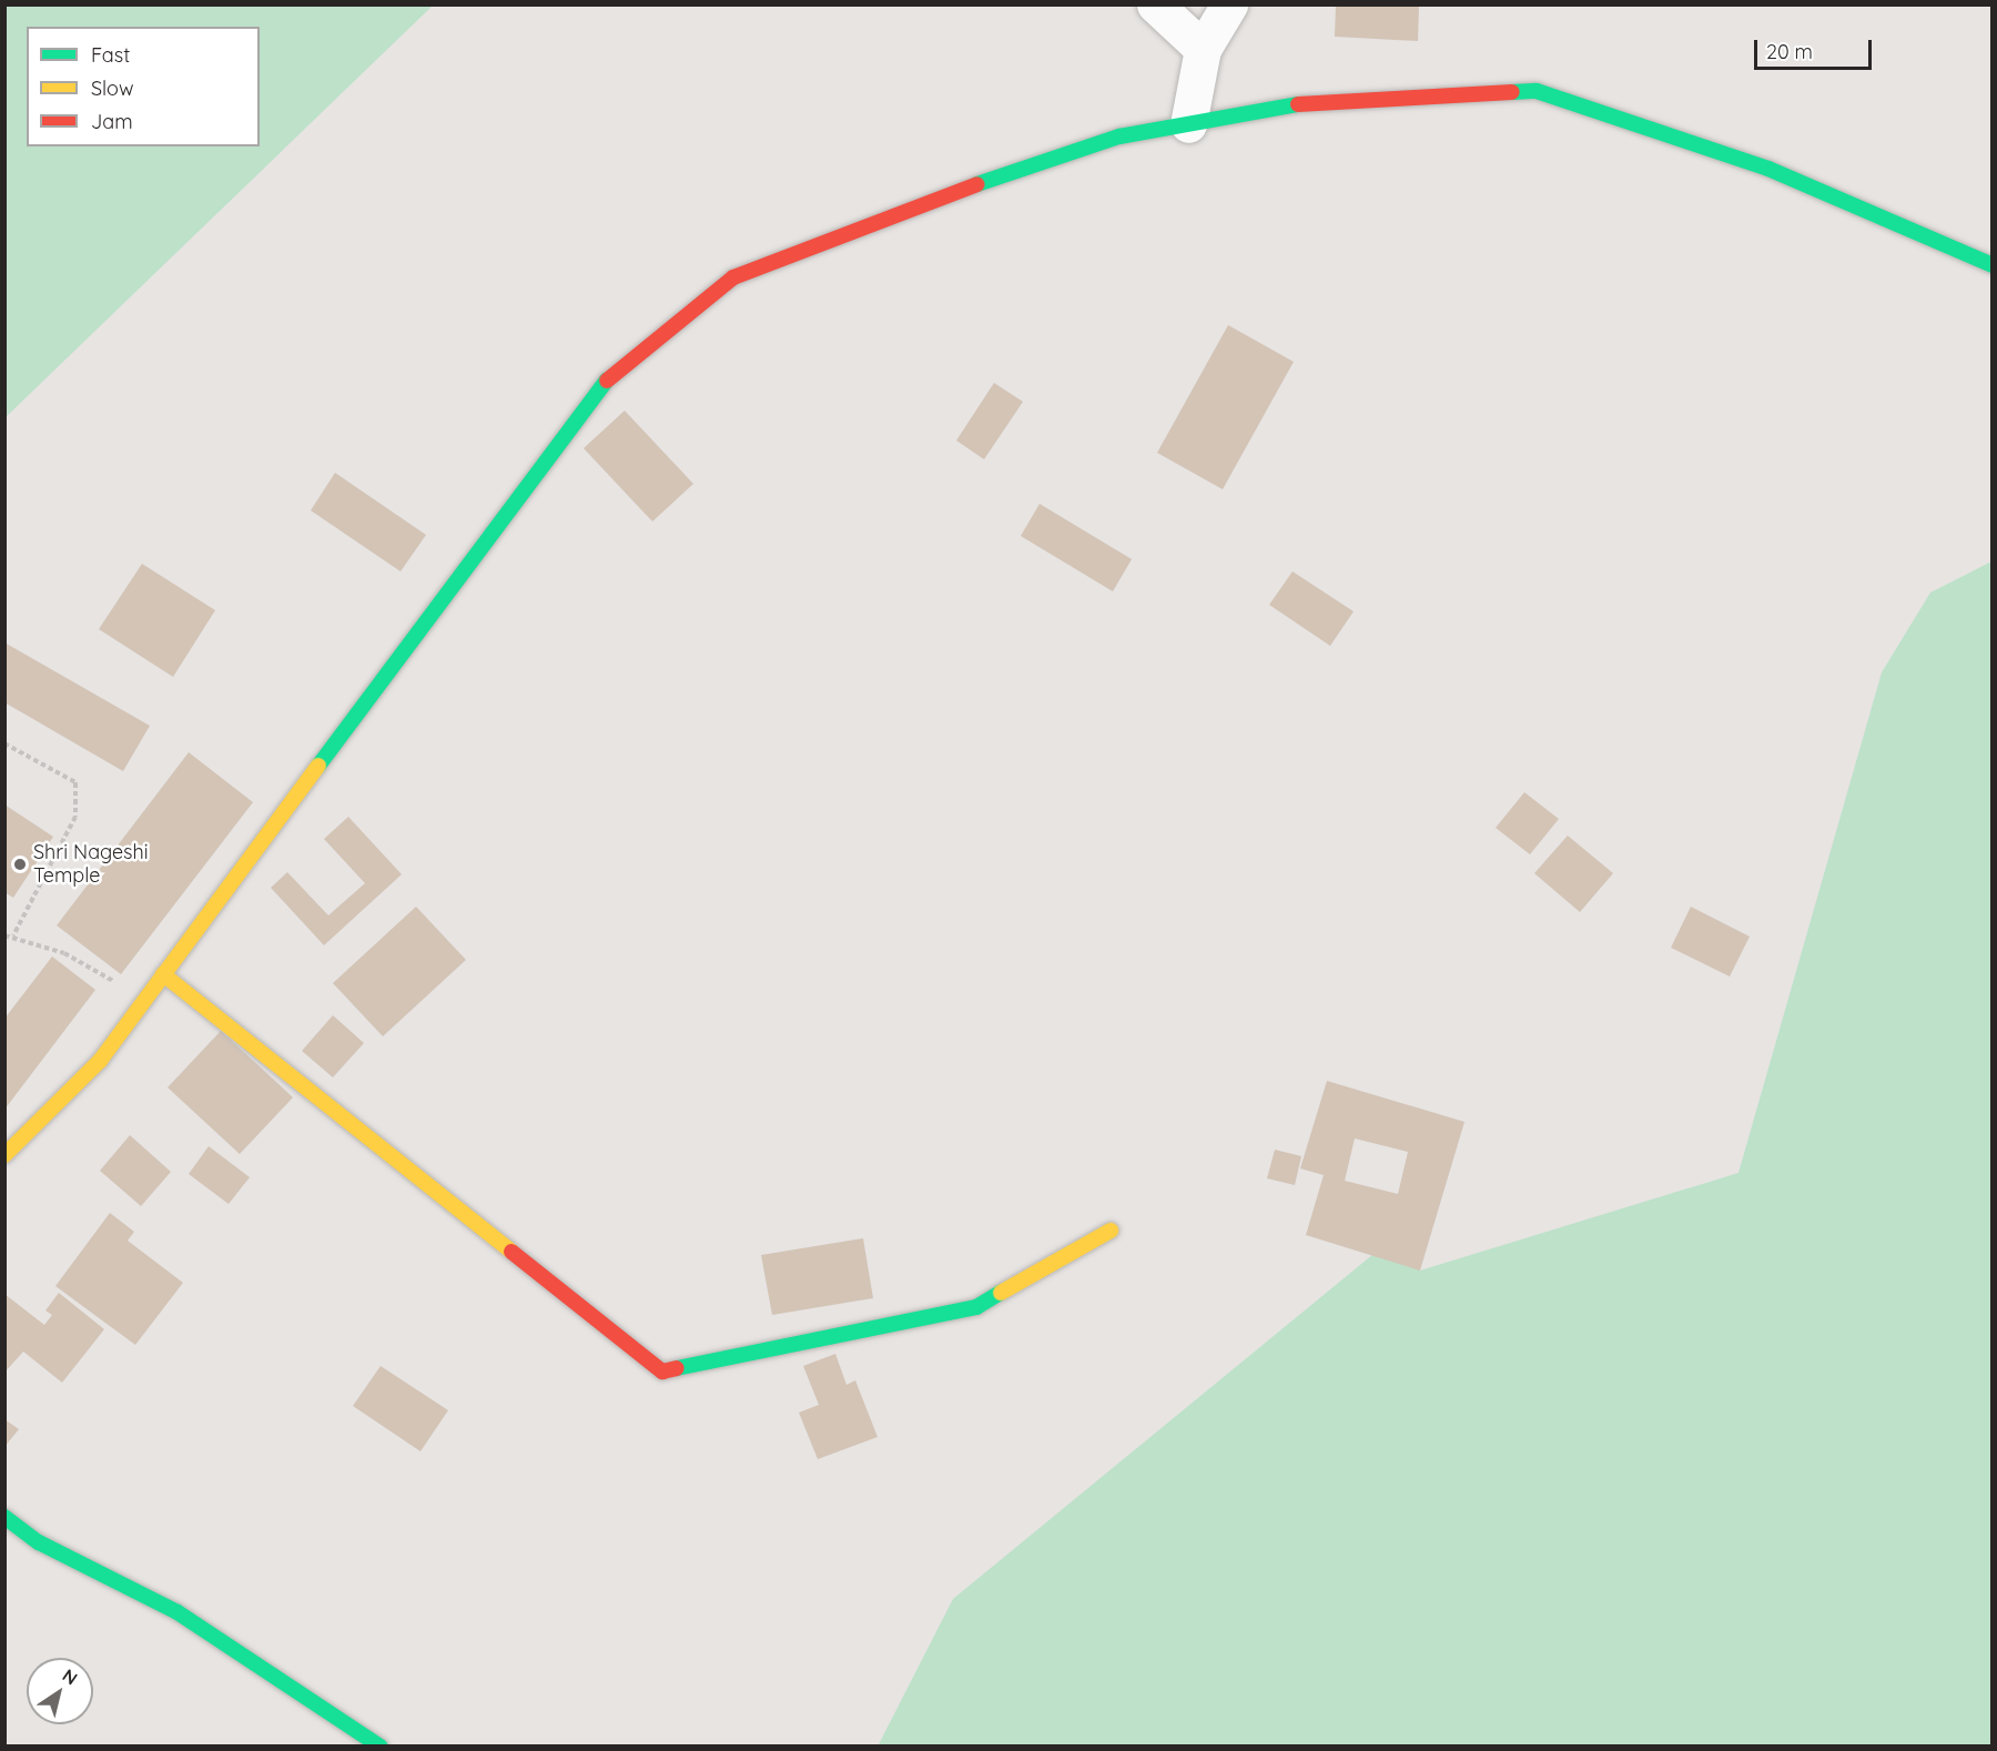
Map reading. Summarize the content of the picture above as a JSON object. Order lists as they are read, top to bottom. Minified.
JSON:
{"places":["Shri Nageshi Temple"],"legend":["Fast","Slow","Jam"],"scale_bar":"20 m","north":"top right"}
